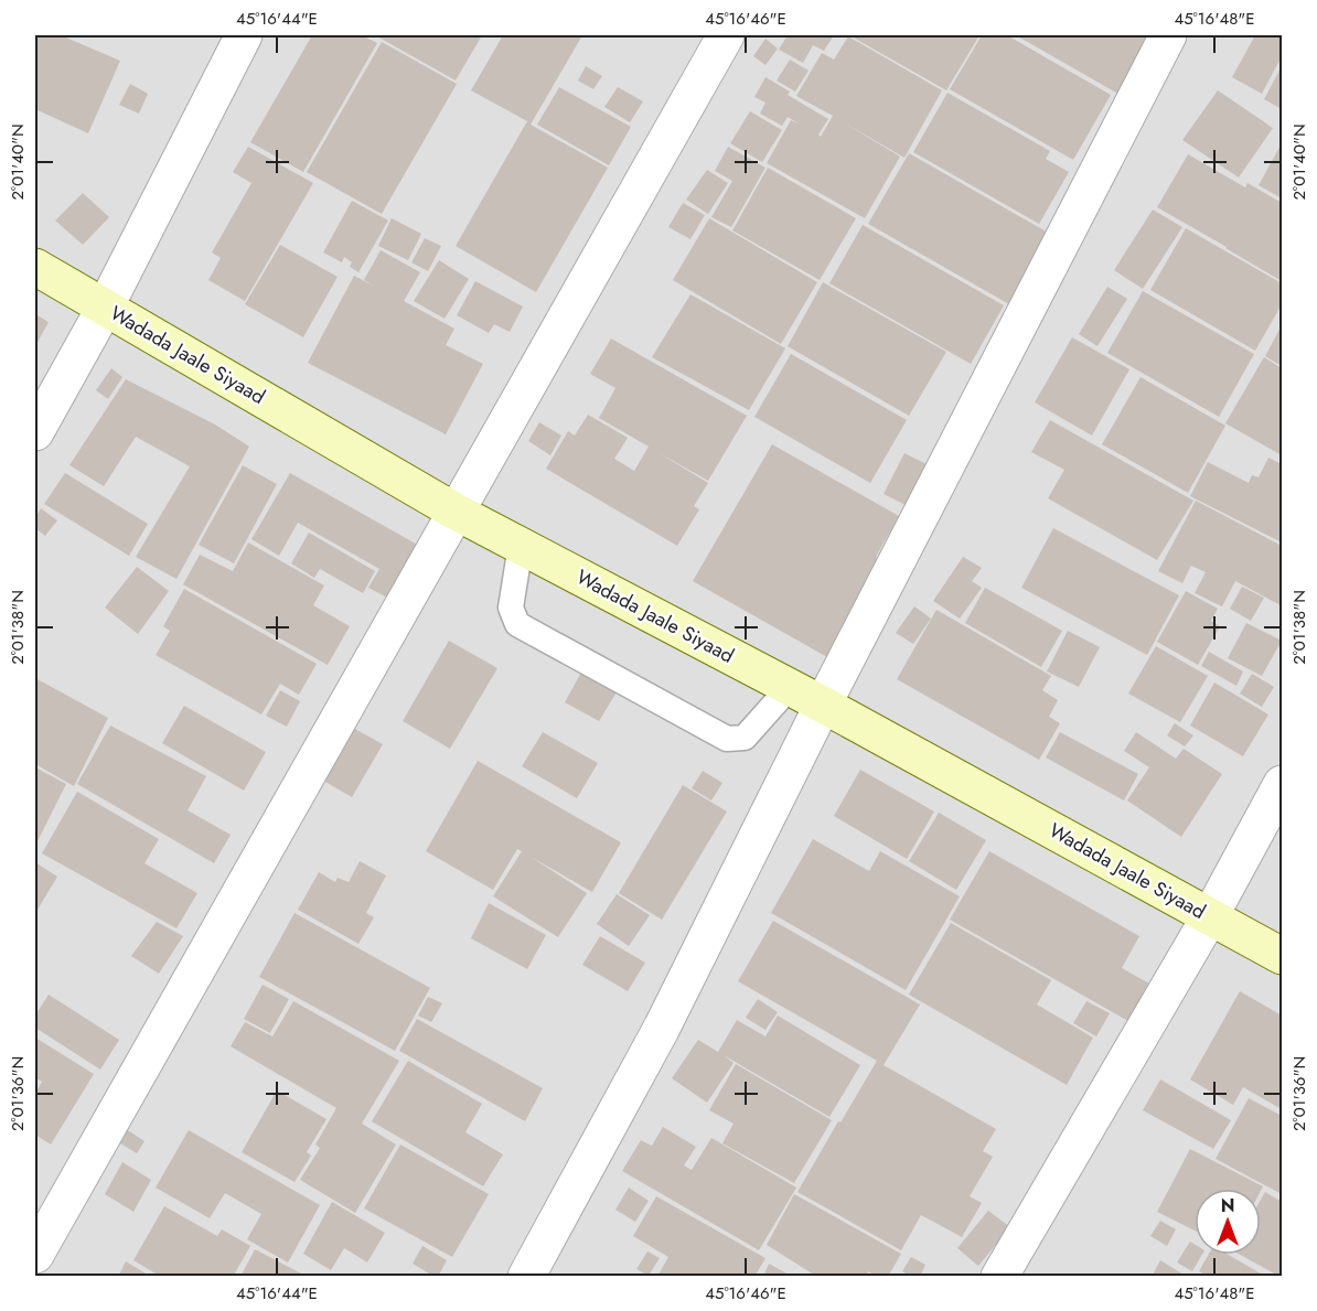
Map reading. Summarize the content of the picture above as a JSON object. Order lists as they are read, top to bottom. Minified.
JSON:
{"streets":{"main road":["Wadada Jaale Siyaad"]},"north":"top","coordinates":["45°16'44\"E","45°16'46\"E","45°16'48\"E","2°01'40\"N","2°01'38\"N","2°01'36\"N"]}
